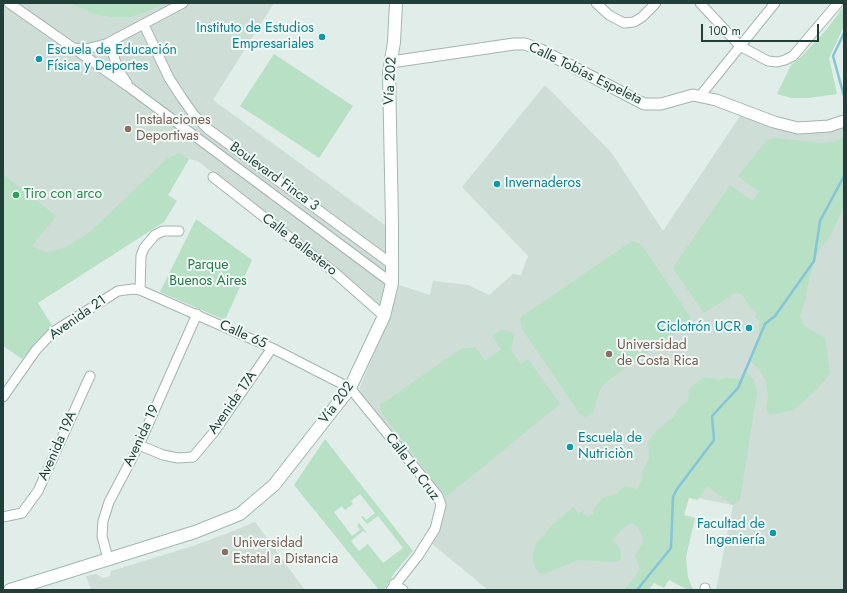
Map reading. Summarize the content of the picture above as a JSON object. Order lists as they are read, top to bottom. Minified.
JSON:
{"streets":{"main road":["Vía 202"],"street":["Calle Tobías Espeleta","Boulevard Finca 3","Calle Ballestero","Avenida 21","Calle 65","Avenida 17A","Avenida 19","Avenida 19A","Calle La Cruz"]},"crossings":[["Calle Tobías Espeleta","Vía 202"],["Vía 202","Boulevard Finca 3"],["Vía 202","Calle Ballestero"],["Vía 202","Calle 65"],["Vía 202","Avenida 19"],["Vía 202","Calle La Cruz"],["Avenida 21","Calle 65"],["Calle 65","Avenida 17A"],["Calle 65","Avenida 19"],["Calle 65","Calle La Cruz"],["Avenida 17A","Avenida 19"]],"parks":["Parque Buenos Aires"],"places":["Instituto de Estudios Empresariales","Escuela de Educación Física y Deportes","Instalaciones Deportivas","Invernaderos","Tiro con arco","Ciclotrón UCR","Universidad de Costa Rica","Escuela de Nutriciòn","Facultad de Ingeniería","Universidad Estatal a Distancia"],"scale_bar":"100 m"}
